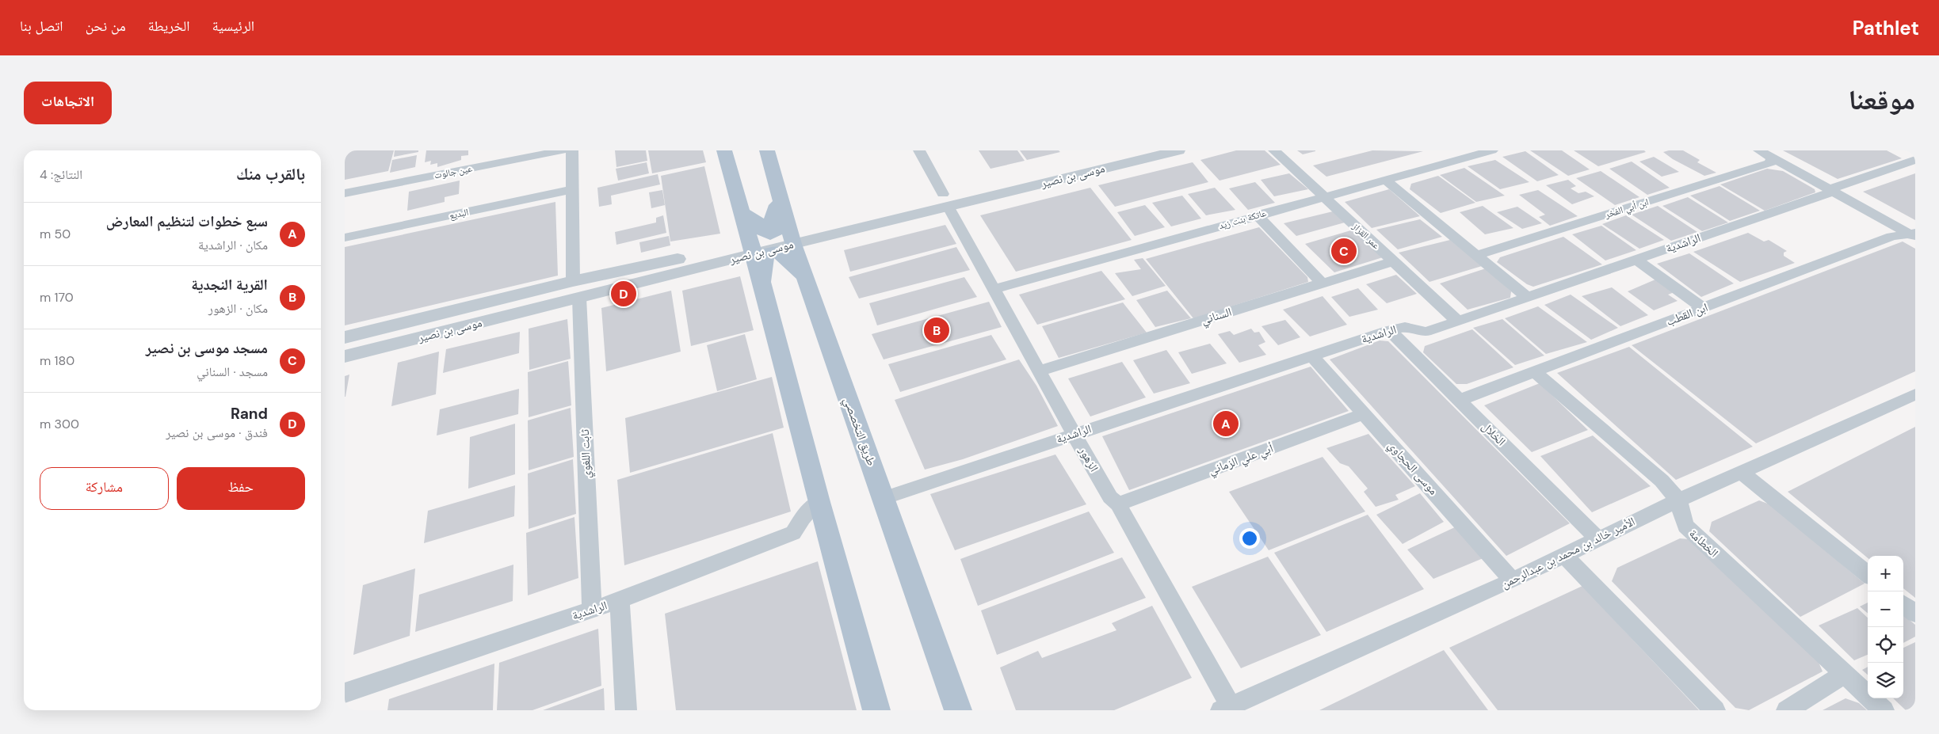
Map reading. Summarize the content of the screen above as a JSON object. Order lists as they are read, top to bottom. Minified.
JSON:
{"streets":{"main road":["طريق التخصصي"],"street":["عين جالوت","موسى بن نصير","ابن أبي الفخر","البديع","عاتكة بنت زيد","عمر القزاز","الراشدية","ابن القطب","السناني","الخلال","ثابت اللغوي","الزهور","أبي علي الزماني","موسى الحجاوي","الخطامة","الأمير خالد بن محمد بن عبدالرحمن"]},"crossings":[["موسى بن نصير","طريق التخصصي"],["موسى بن نصير","ثابت اللغوي"],["موسى بن نصير","الزهور"],["البديع","ثابت اللغوي"],["عاتكة بنت زيد","عمر القزاز"],["عاتكة بنت زيد","الزهور"],["عمر القزاز","الراشدية"],["عمر القزاز","السناني"],["الراشدية","طريق التخصصي"],["الراشدية","الخلال"],["الراشدية","ثابت اللغوي"],["الراشدية","الزهور"],["الراشدية","موسى الحجاوي"],["ابن القطب","الخلال"],["ابن القطب","الخطامة"],["السناني","الزهور"],["الخلال","الأمير خالد بن محمد بن عبدالرحمن"],["الزهور","أبي علي الزماني"],["الزهور","الأمير خالد بن محمد بن عبدالرحمن"],["أبي علي الزماني","موسى الحجاوي"],["موسى الحجاوي","الأمير خالد بن محمد بن عبدالرحمن"],["الخطامة","الأمير خالد بن محمد بن عبدالرحمن"]],"page":{"header":"Pathlet","nav":["الرئيسية","الخريطة","من نحن","اتصل بنا"],"title":"موقعنا","buttons":["الاتجاهات",["حفظ","مشاركة"]],"heading":["بالقرب منك","النتائج: 4"],"list":[{"mark":"A","name":"سبع خطوات لتنظيم المعارض","note":"مكان · الراشدية","value":"50 m"},{"mark":"B","name":"القرية النجدية","note":"مكان · الزهور","value":"170 m"},{"mark":"C","name":"مسجد موسى بن نصير","note":"مسجد · السناني","value":"180 m"},{"mark":"D","name":"Rand","note":"فندق · موسى بن نصير","value":"300 m"}],"pins":["C","D","B","A"],"map_buttons":["+","−"]}}
